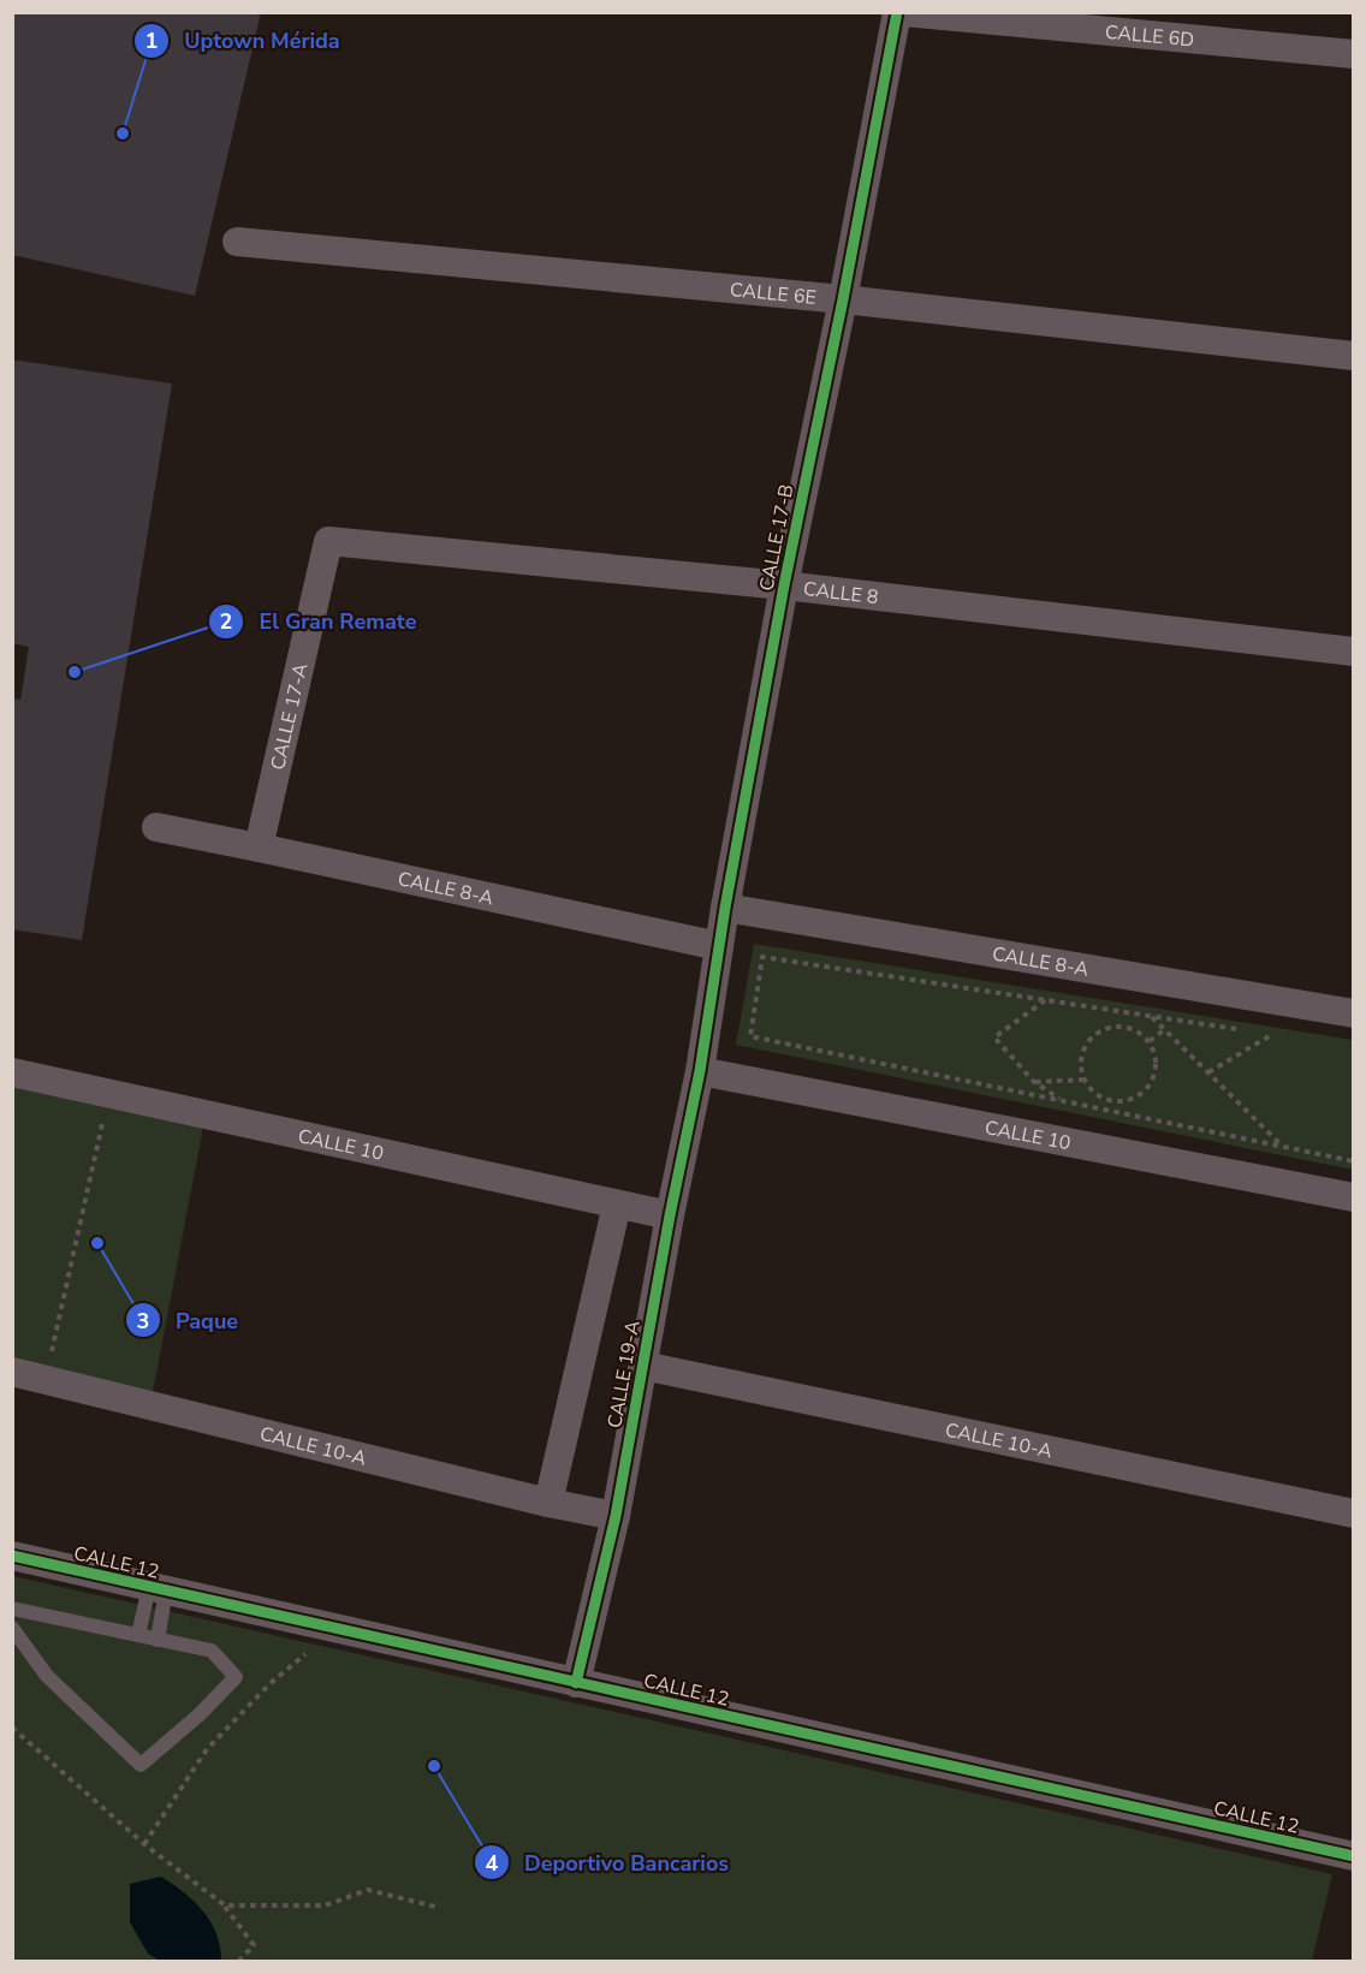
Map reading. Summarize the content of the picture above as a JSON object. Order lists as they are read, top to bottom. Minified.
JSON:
{"streets":{"street":["CALLE 6D","CALLE 6E","CALLE 17-B","CALLE 8","CALLE 17-A","CALLE 8-A","CALLE 10","CALLE 19-A","CALLE 10-A","CALLE 12"]},"crossings":[["CALLE 6D","CALLE 17-B"],["CALLE 6E","CALLE 17-B"],["CALLE 17-B","CALLE 8"],["CALLE 17-B","CALLE 8-A"],["CALLE 17-B","CALLE 10"],["CALLE 17-B","CALLE 19-A"],["CALLE 8","CALLE 17-A"],["CALLE 17-A","CALLE 8-A"],["CALLE 10","CALLE 19-A"],["CALLE 19-A","CALLE 10-A"],["CALLE 19-A","CALLE 12"]],"places":["Uptown Mérida","El Gran Remate","Paque","Deportivo Bancarios"]}
